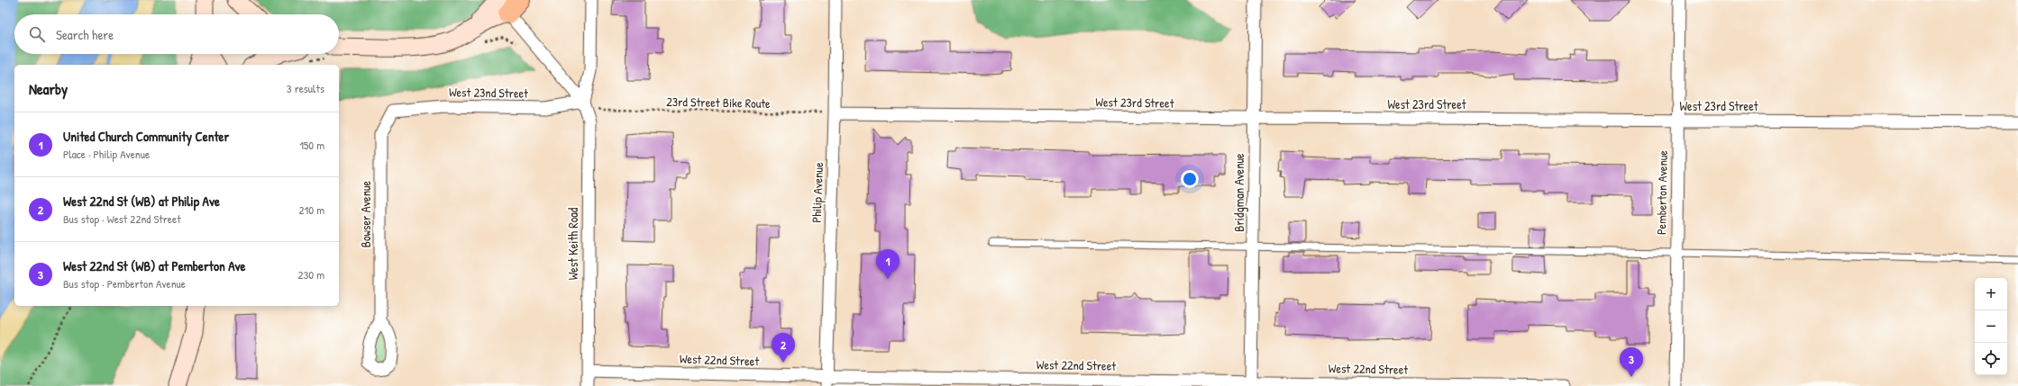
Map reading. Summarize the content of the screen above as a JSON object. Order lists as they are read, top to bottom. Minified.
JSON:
{"streets":{"street":["West 23nd Street","West 23rd Street","Philip Avenue","Bridgman Avenue","Pemberton Avenue","Bowser Avenue","West Keith Road","West 22nd Street"],"path":["23rd Street Bike Route"]},"crossings":[["West 23nd Street","Bowser Avenue"],["West 23nd Street","West Keith Road"],["23rd Street Bike Route","West 23rd Street"],["23rd Street Bike Route","Philip Avenue"],["West 23rd Street","Philip Avenue"],["West 23rd Street","Bridgman Avenue"],["West 23rd Street","Pemberton Avenue"],["Philip Avenue","West 22nd Street"],["Bridgman Avenue","West 22nd Street"],["West Keith Road","West 22nd Street"]],"page":{"search":"Search here","heading":["Nearby","3 results"],"list":[{"mark":"1","name":"United Church Community Center","note":"Place · Philip Avenue","value":"150 m"},{"mark":"2","name":"West 22nd St (WB) at Philip Ave","note":"Bus stop · West 22nd Street","value":"210 m"},{"mark":"3","name":"West 22nd St (WB) at Pemberton Ave","note":"Bus stop · Pemberton Avenue","value":"230 m"}],"pins":["1","2","3"],"map_buttons":["+","−"]}}
